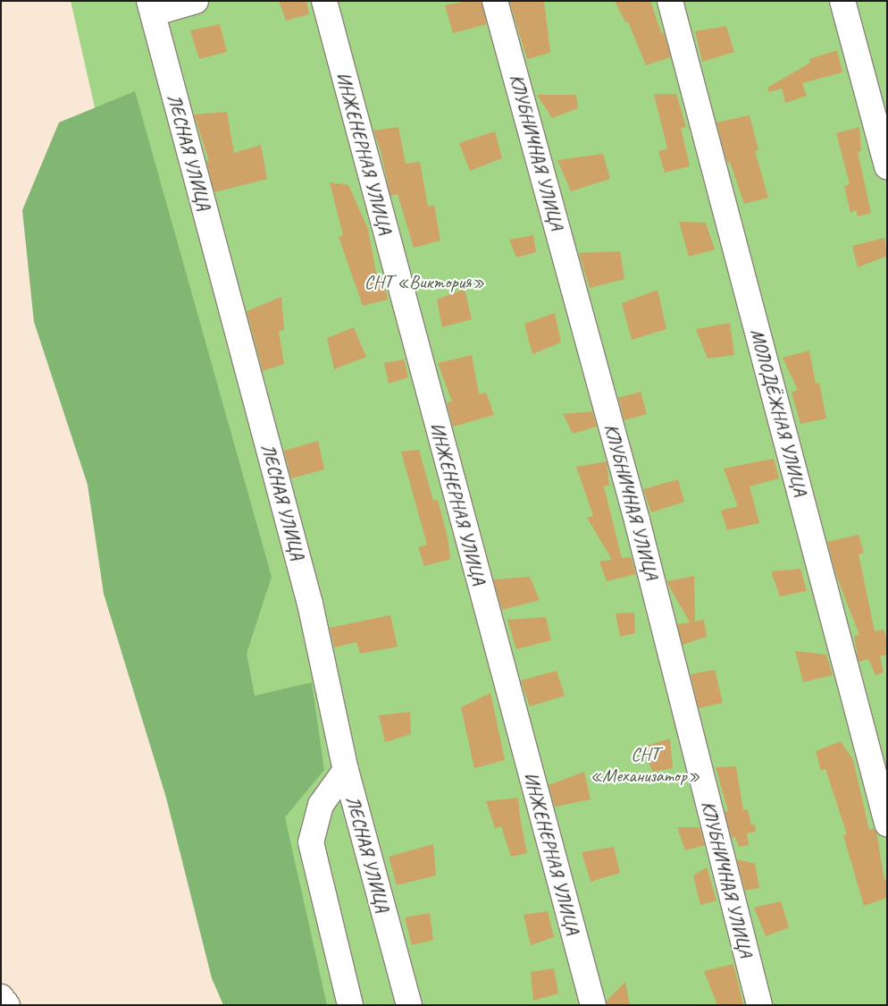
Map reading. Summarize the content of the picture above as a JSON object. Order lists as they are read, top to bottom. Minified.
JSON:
{"streets":{"street":["ЛЕСНАЯ УЛИЦА","КЛУБНИЧНАЯ УЛИЦА","ИНЖЕНЕРНАЯ УЛИЦА","МОЛОДЁЖНАЯ УЛИЦА"]},"parks":["СНТ «Виктория»","СНТ «Механизатор»"]}
